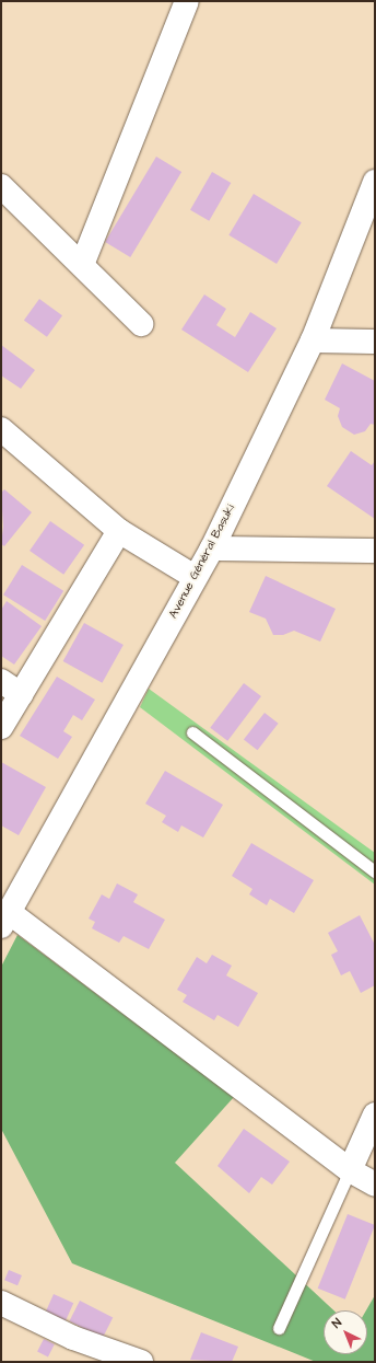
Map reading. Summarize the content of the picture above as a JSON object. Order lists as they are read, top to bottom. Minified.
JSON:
{"streets":{"street":["Avenue Général Basuki"]},"north":"top left"}
